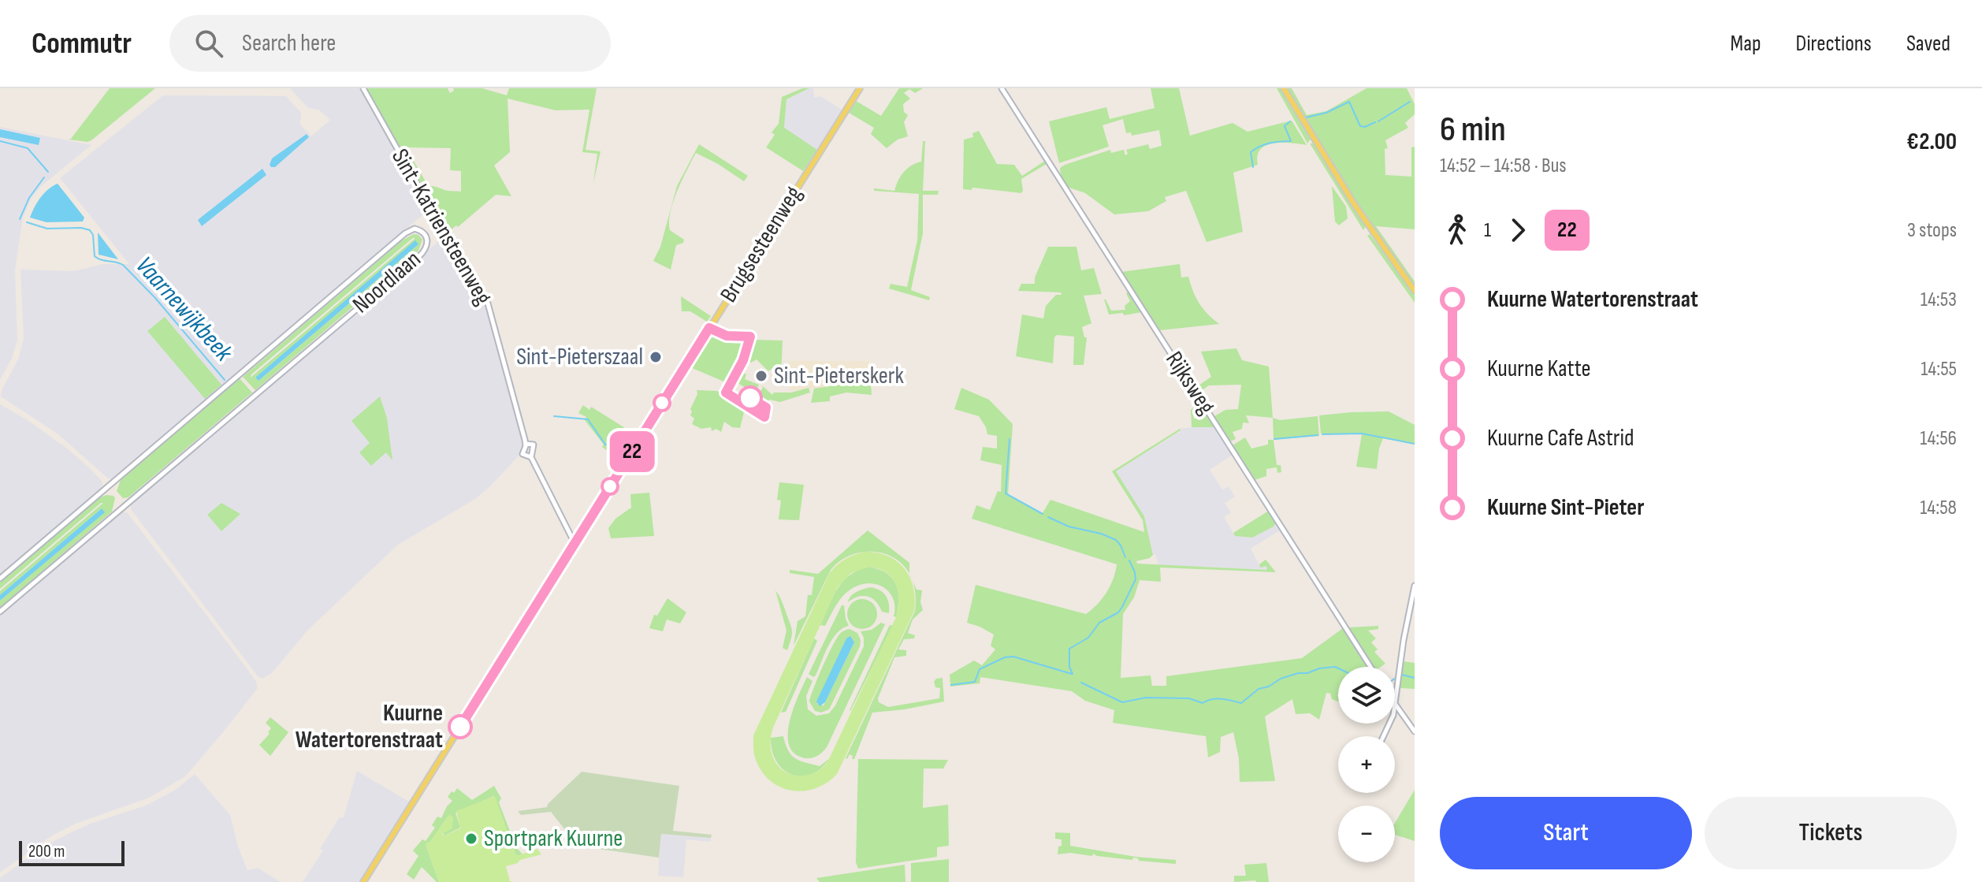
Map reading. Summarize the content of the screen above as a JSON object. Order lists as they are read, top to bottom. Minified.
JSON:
{"streets":{"main road":["Brugsesteenweg"],"street":["Sint-Katriensteenweg","Noordlaan","Rijksweg"]},"water":["Vaarnewijkbeek"],"places":["Sint-Pieterszaal","Sint-Pieterskerk","Kuurne Watertorenstraat","Sportpark Kuurne"],"lines":["bus line 22"],"scale_bar":"200 m","page":{"header":"Commutr","search":"Search here","nav":["Map","Directions","Saved"],"on_map":"22","heading":["6 min","14:52 – 14:58 · Bus","€2.00"],"legs":["1","22","3 stops"],"list":[{"name":"Kuurne Watertorenstraat","value":"14:53"},{"name":"Kuurne Katte","value":"14:55"},{"name":"Kuurne Cafe Astrid","value":"14:56"},{"name":"Kuurne Sint-Pieter","value":"14:58"}],"map_buttons":["+","−"],"buttons":["Start","Tickets"],"scale":"200 m"}}
